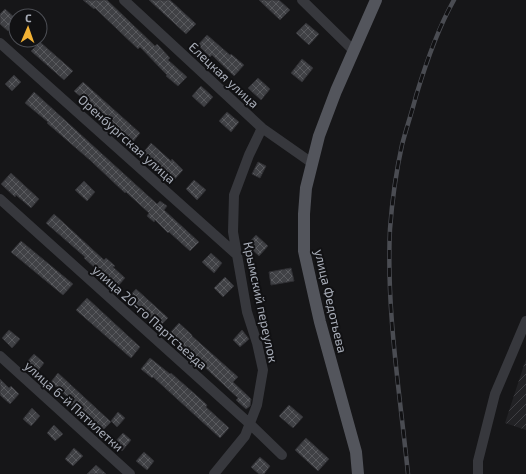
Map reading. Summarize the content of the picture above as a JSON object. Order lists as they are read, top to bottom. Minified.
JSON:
{"streets":{"main road":["улица Федотьева"],"street":["Елецкая улица","Оренбургская улица","Крымский переулок","улица 20-го Партсъезда","улица 6-й Пятилетки"]},"crossings":[["Елецкая улица","улица Федотьева"],["Елецкая улица","Крымский переулок"],["Оренбургская улица","Крымский переулок"],["Крымский переулок","улица 20-го Партсъезда"]],"north":"top"}
